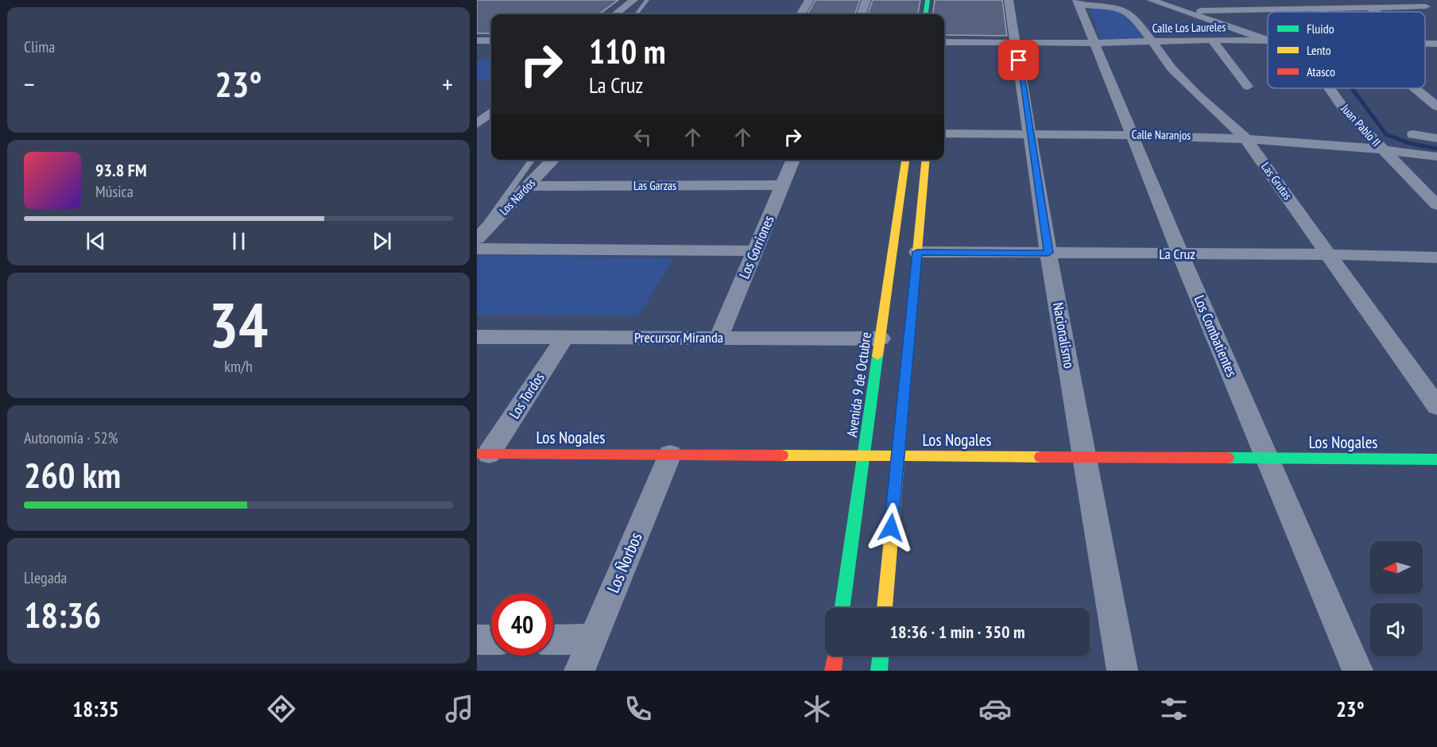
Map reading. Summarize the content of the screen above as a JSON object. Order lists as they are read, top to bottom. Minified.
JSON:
{"streets":{"street":["Calle Los Laureles","Juan Pablo II","Calle Naranjos","Las Grutas","Las Garzas","Los Nardos","Los Gorriones","La Cruz","Nacionalismo","Los Combatientes","Precursor Miranda","Avenida 9 de Octubre","Los Tordos","Los Nogales","Los Ñorbos"]},"crossings":[["Calle Los Laureles","Las Grutas"],["Calle Los Laureles","Nacionalismo"],["Calle Los Laureles","Los Combatientes"],["Juan Pablo II","Calle Naranjos"],["Calle Naranjos","Las Grutas"],["Calle Naranjos","Nacionalismo"],["Calle Naranjos","Los Combatientes"],["Las Grutas","La Cruz"],["Las Grutas","Los Combatientes"],["Las Garzas","Los Nardos"],["Las Garzas","Los Gorriones"],["Los Gorriones","Precursor Miranda"],["La Cruz","Nacionalismo"],["La Cruz","Los Combatientes"],["Nacionalismo","Los Nogales"],["Los Combatientes","Los Nogales"],["Precursor Miranda","Avenida 9 de Octubre"],["Precursor Miranda","Los Tordos"],["Avenida 9 de Octubre","Los Nogales"],["Los Tordos","Los Nogales"],["Los Nogales","Los Ñorbos"]],"legend":["Fluido","Lento","Atasco"],"north":"left","page":{"tile":["Clima",["34","km/h"],["Autonomía · 52%","260 km"],["Llegada","18:36"]],"turn":["110 m","La Cruz"],"heat":["−","23°","+"],"song":["93.8 FM","Música"],"limit":"40","trip":"18:36 · 1 min · 350 m","tabs":["18:35","23°"]}}
